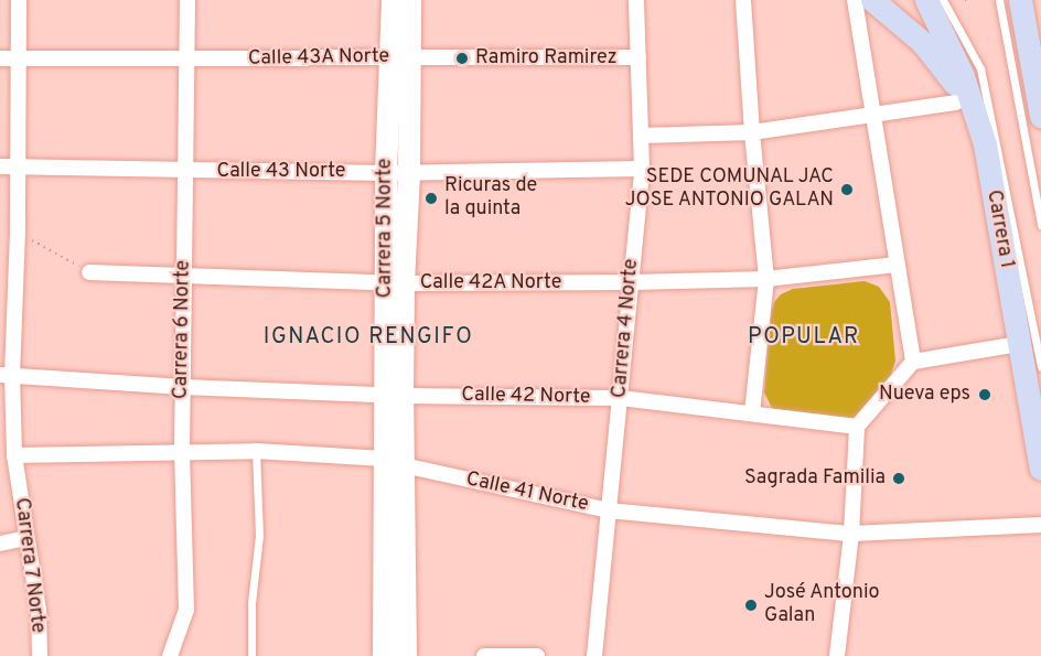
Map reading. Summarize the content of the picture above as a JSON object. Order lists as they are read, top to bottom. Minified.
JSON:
{"streets":{"main road":["Carrera 1"],"street":["Calle 43A Norte","Calle 43 Norte","Carrera 5 Norte","Calle 42A Norte","Carrera 4 Norte","Carrera 6 Norte","Calle 42 Norte","Calle 41 Norte","Carrera 7 Norte"]},"crossings":[["Calle 43A Norte","Carrera 5 Norte"],["Calle 43A Norte","Carrera 4 Norte"],["Calle 43A Norte","Carrera 6 Norte"],["Calle 43A Norte","Carrera 7 Norte"],["Calle 43 Norte","Carrera 5 Norte"],["Calle 43 Norte","Carrera 4 Norte"],["Calle 43 Norte","Carrera 6 Norte"],["Calle 43 Norte","Carrera 7 Norte"],["Carrera 5 Norte","Calle 42A Norte"],["Carrera 5 Norte","Calle 42 Norte"],["Carrera 5 Norte","Calle 41 Norte"],["Calle 42A Norte","Carrera 4 Norte"],["Calle 42A Norte","Carrera 6 Norte"],["Carrera 4 Norte","Calle 42 Norte"],["Carrera 4 Norte","Calle 41 Norte"],["Carrera 6 Norte","Calle 42 Norte"],["Carrera 6 Norte","Calle 41 Norte"],["Calle 42 Norte","Carrera 7 Norte"],["Calle 41 Norte","Carrera 7 Norte"]],"districts":["IGNACIO RENGIFO","POPULAR"],"places":["Ramiro Ramirez","SEDE COMUNAL JAC JOSE ANTONIO GALAN","Ricuras de la quinta","Nueva eps","Sagrada Familia","José Antonio Galan"]}
